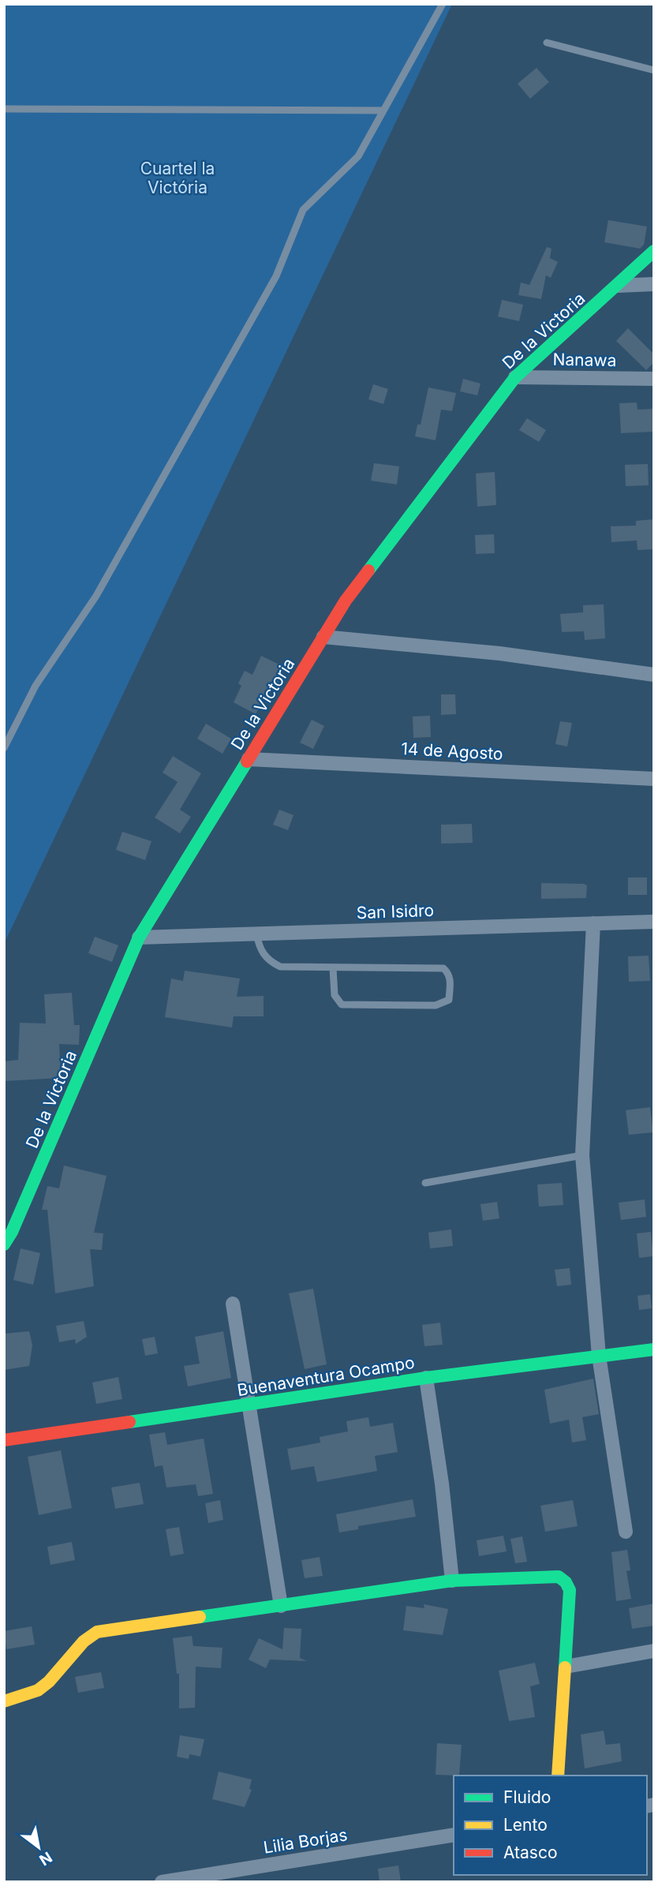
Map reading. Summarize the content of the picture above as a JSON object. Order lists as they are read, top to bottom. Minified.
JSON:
{"streets":{"street":["De la Victoria","Nanawa","14 de Agosto","San Isidro","Buenaventura Ocampo","Lilia Borjas"]},"crossings":[["De la Victoria","Nanawa"],["De la Victoria","14 de Agosto"],["De la Victoria","San Isidro"]],"parks":["Cuartel la Victória"],"legend":["Fluido","Lento","Atasco"],"north":"bottom right"}
